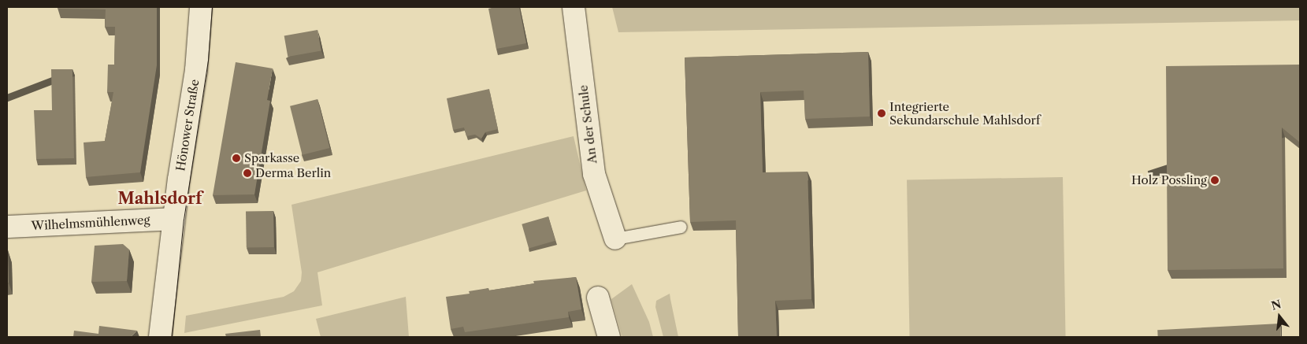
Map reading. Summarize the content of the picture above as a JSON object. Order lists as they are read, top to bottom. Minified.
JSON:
{"streets":{"street":["An der Schule","Hönower Straße","Wilhelmsmühlenweg"]},"crossings":[["Hönower Straße","Wilhelmsmühlenweg"]],"districts":["Mahlsdorf"],"places":["Integrierte Sekundarschule Mahlsdorf","Sparkasse","Derma Berlin","Holz Possling"],"north":"top"}
